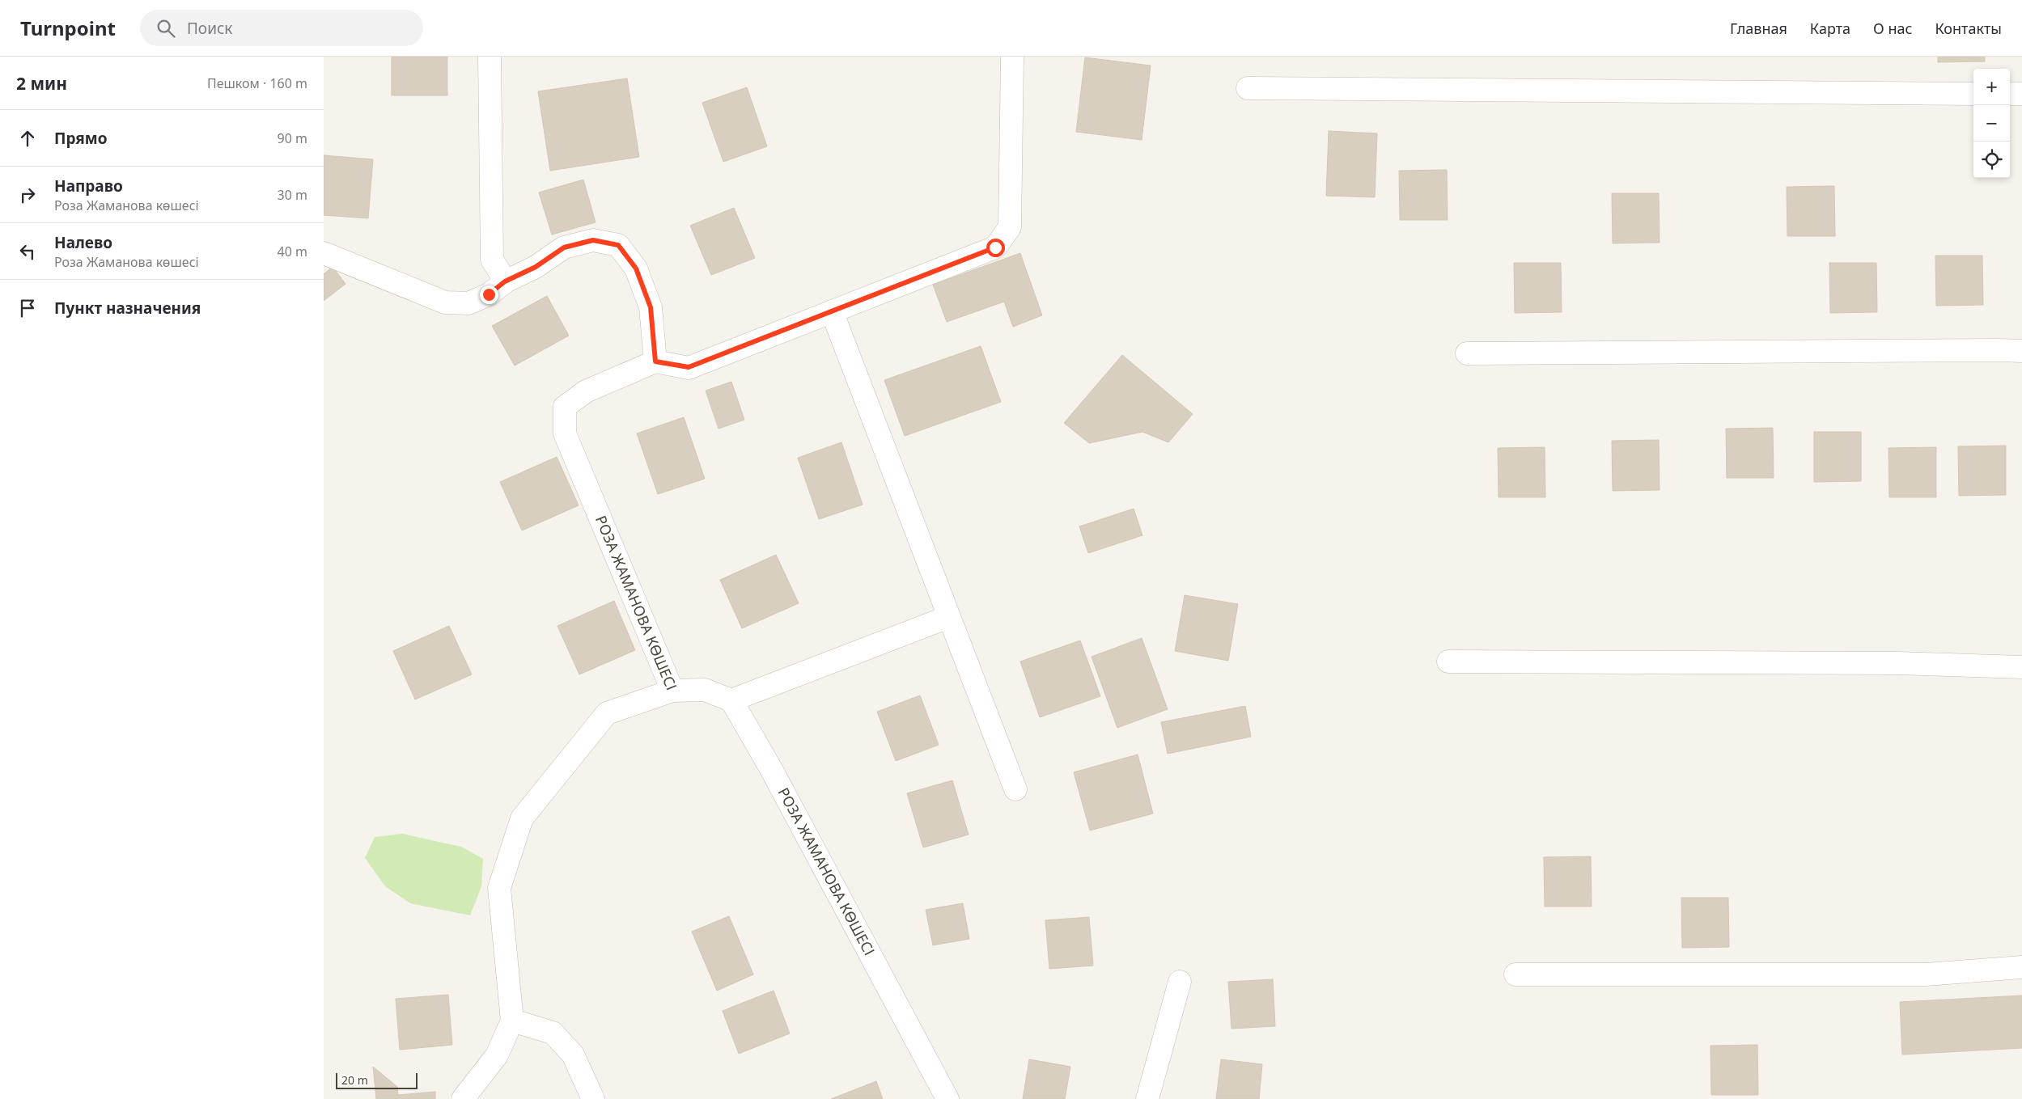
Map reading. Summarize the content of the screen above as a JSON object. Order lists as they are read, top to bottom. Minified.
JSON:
{"streets":{"street":["РОЗА ЖАМАНОВА КӨШЕСІ"]},"scale_bar":"20 m","page":{"header":"Turnpoint","search":"Поиск","nav":["Главная","Карта","О нас","Контакты"],"heading":["2 мин","Пешком · 160 m"],"map_buttons":["+","−"],"list":[["Прямо","90 m"],["Направо","Роза Жаманова көшесі","30 m"],["Налево","Роза Жаманова көшесі","40 m"],"Пункт назначения"],"scale":"20 m"}}
